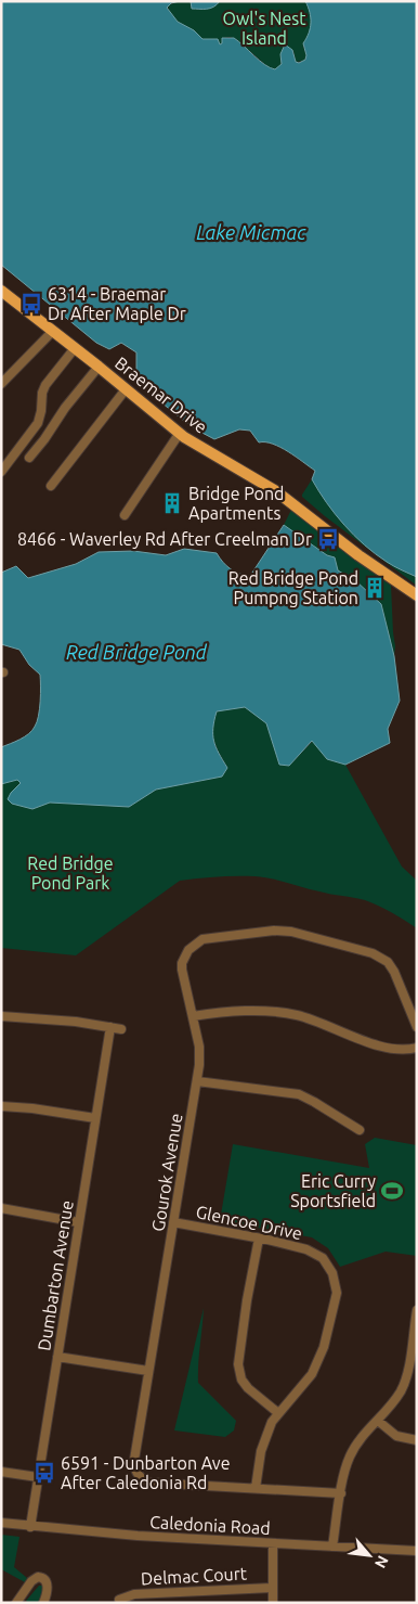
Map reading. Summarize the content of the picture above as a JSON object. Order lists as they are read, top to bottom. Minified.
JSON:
{"streets":{"main road":["Braemar Drive"],"street":["Gourok Avenue","Glencoe Drive","Dumbarton Avenue","Caledonia Road","Delmac Court"]},"crossings":[["Gourok Avenue","Glencoe Drive"],["Dumbarton Avenue","Caledonia Road"]],"water":["Lake Micmac","Red Bridge Pond"],"parks":["Owl's Nest Island","Red Bridge Pond Park"],"places":{"bus stop":["6314 - Braemar Dr After Maple Dr","8466 - Waverley Rd After Creelman Dr","6591 - Dunbarton Ave After Caledonia Rd"],"building":["Bridge Pond Apartments","Red Bridge Pond Pumpng Station"],"sports":["Eric Curry Sportsfield"]},"north":"bottom right"}
